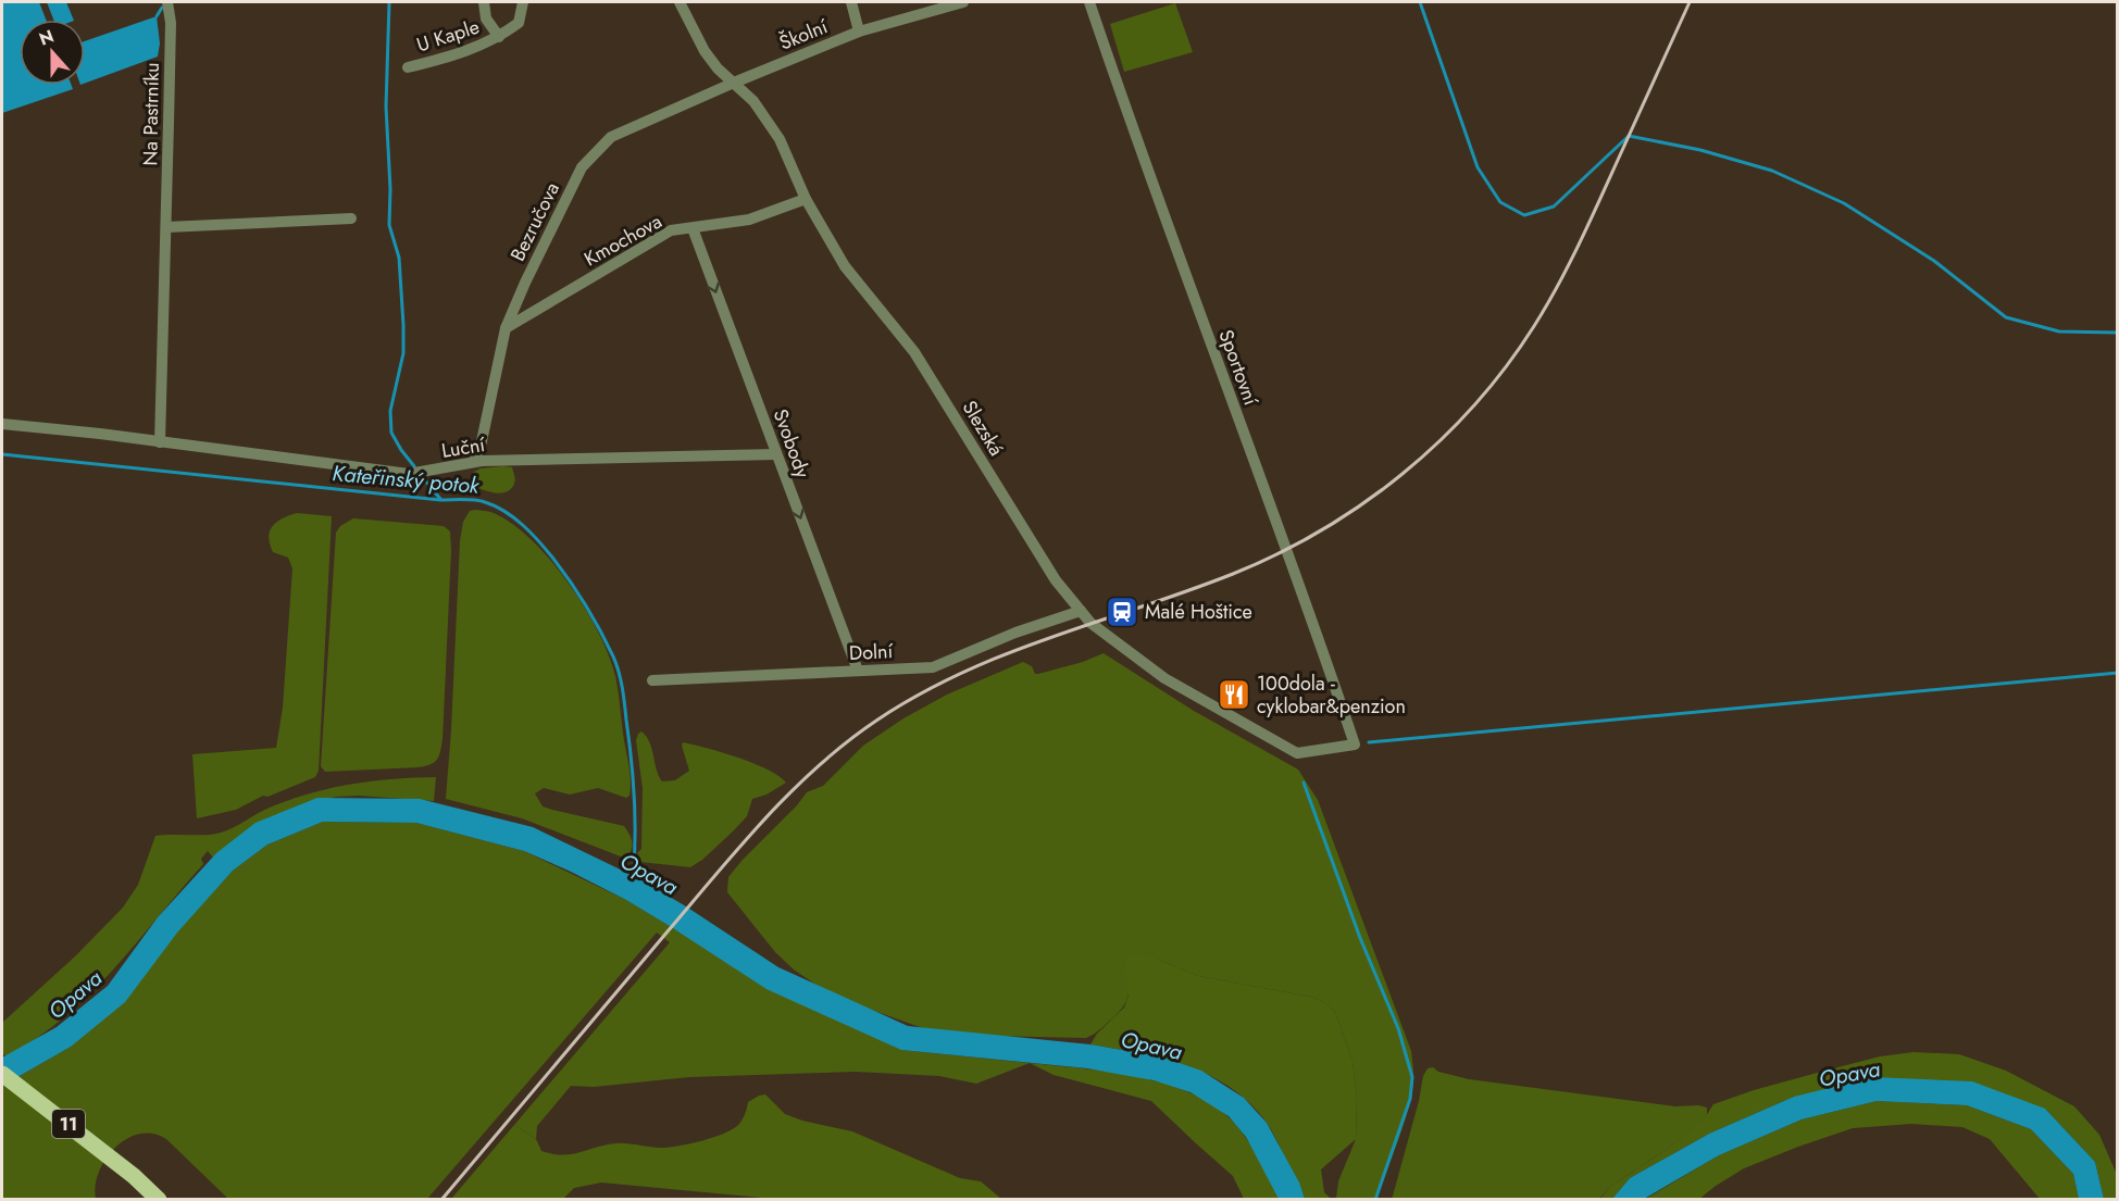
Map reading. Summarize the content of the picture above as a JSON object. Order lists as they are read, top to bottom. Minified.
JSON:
{"streets":{"main road":["11"],"street":["Školní","U Kaple","Na Pastrníku","Bezručova","Kmochova","Sportovní","Slezská","Svobody","Luční","Dolní"]},"crossings":[["Školní","Bezručova"],["Školní","Slezská"],["Na Pastrníku","Luční"],["Bezručova","Kmochova"],["Bezručova","Slezská"],["Bezručova","Luční"],["Kmochova","Slezská"],["Kmochova","Svobody"],["Sportovní","Slezská"],["Slezská","Dolní"],["Svobody","Luční"],["Svobody","Dolní"]],"one_way":["Svobody"],"water":["Kateřinský potok","Opava"],"places":{"station":["Malé Hoštice"],"restaurant":["100dola - cyklobar&penzion"]},"north":"top"}
